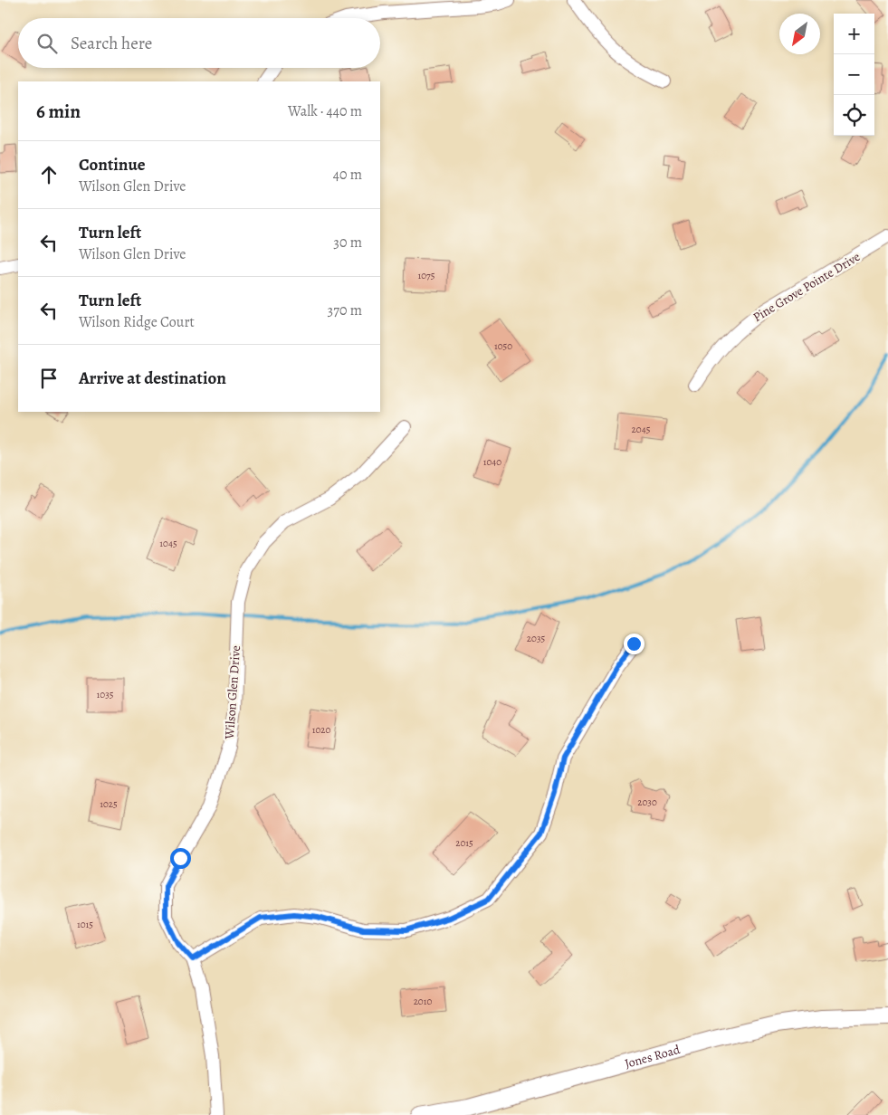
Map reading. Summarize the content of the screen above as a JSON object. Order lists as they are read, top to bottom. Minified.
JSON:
{"streets":{"street":["Pine Grove Pointe Drive","Wilson Glen Drive","Jones Road"]},"house_numbers":["1075","1050","2045","1040","1045","2035","1035","1020","2030","1025","2015","1015","2010"],"north":"bottom left","page":{"map_buttons":["+","−"],"search":"Search here","heading":["6 min","Walk · 440 m"],"list":[["Continue","Wilson Glen Drive","40 m"],["Turn left","Wilson Glen Drive","30 m"],["Turn left","Wilson Ridge Court","370 m"],"Arrive at destination"]}}
